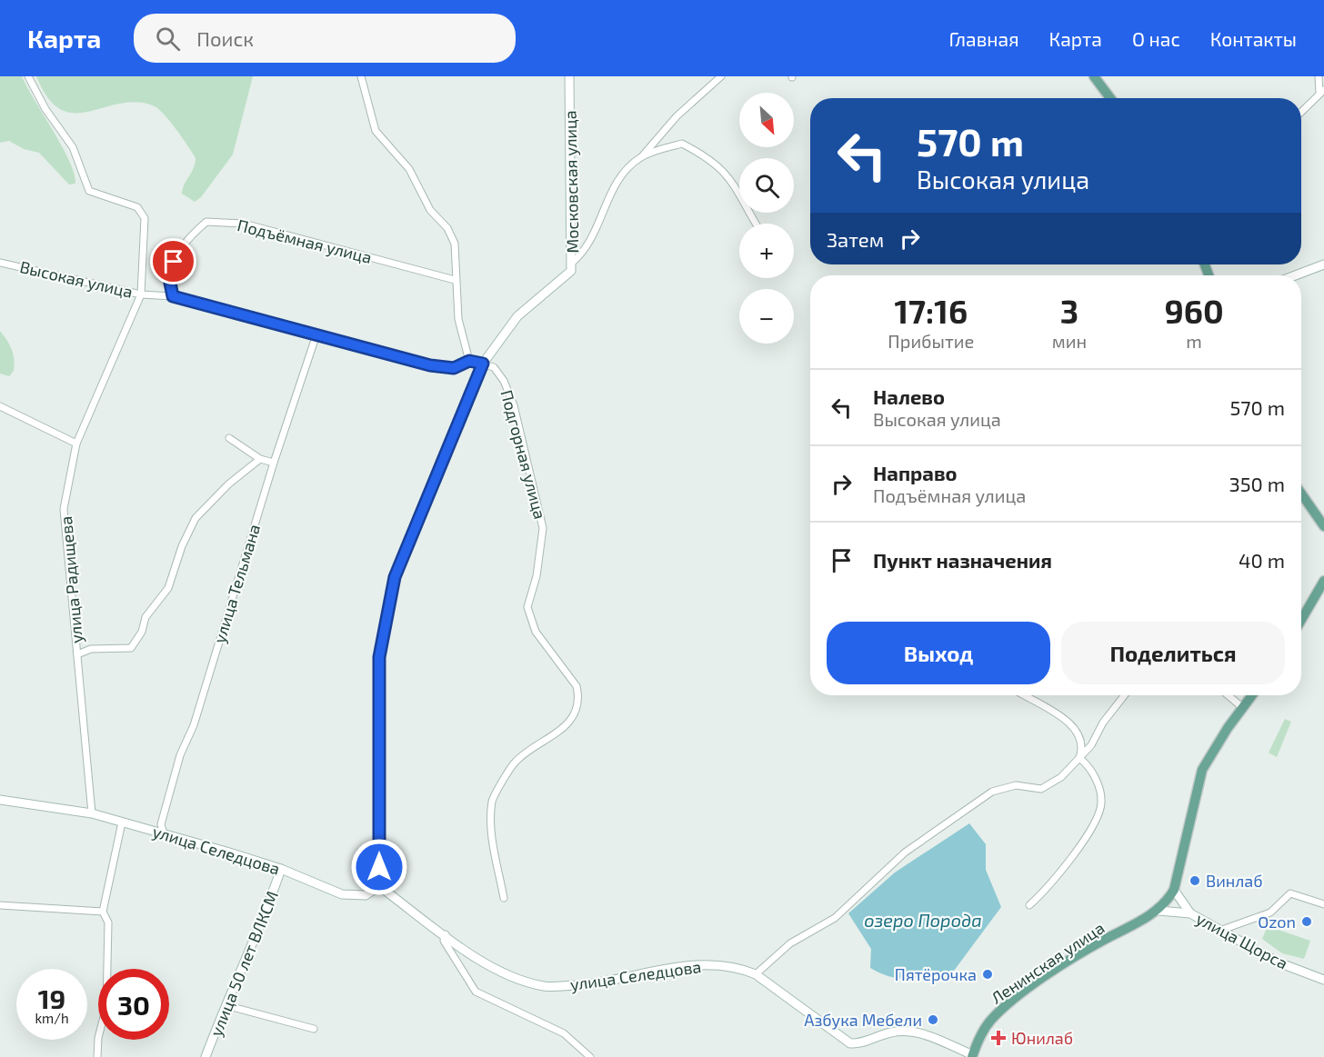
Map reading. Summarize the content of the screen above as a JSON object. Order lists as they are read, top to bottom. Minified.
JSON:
{"streets":{"main road":["Ленинская улица"],"street":["Московская улица","Подъёмная улица","Высокая улица","Подгорная улица","улица Радищева","улица Тельмана","улица Селедцова","улица Щорса","улица 50 лет ВЛКСМ"]},"crossings":[["Московская улица","Подгорная улица"],["Московская улица","улица Селедцова"],["Подъёмная улица","Высокая улица"],["Высокая улица","улица Радищева"],["Высокая улица","улица Тельмана"],["улица Радищева","улица Селедцова"],["улица Тельмана","улица Селедцова"],["улица Селедцова","Ленинская улица"],["улица Селедцова","улица 50 лет ВЛКСМ"],["улица Щорса","Ленинская улица"]],"water":["озеро Порода"],"places":{"other":["Винлаб","Ozon","Пятёрочка","Азбука Мебели"],"health":["Юнилаб"]},"north":"bottom right","page":{"header":"Карта","search":"Поиск","nav":["Главная","Карта","О нас","Контакты"],"map_buttons":["+","−"],"turn":["570 m","Высокая улица"],"then":"Затем","eta":["17:16","Прибытие","3","мин","960","m"],"list":[{"name":"Налево","note":"Высокая улица","value":"570 m"},{"name":"Направо","note":"Подъёмная улица","value":"350 m"},{"name":"Пункт назначения","value":"40 m"}],"buttons":["Выход","Поделиться"],"speed":"19 km/h","limit":"30"}}
